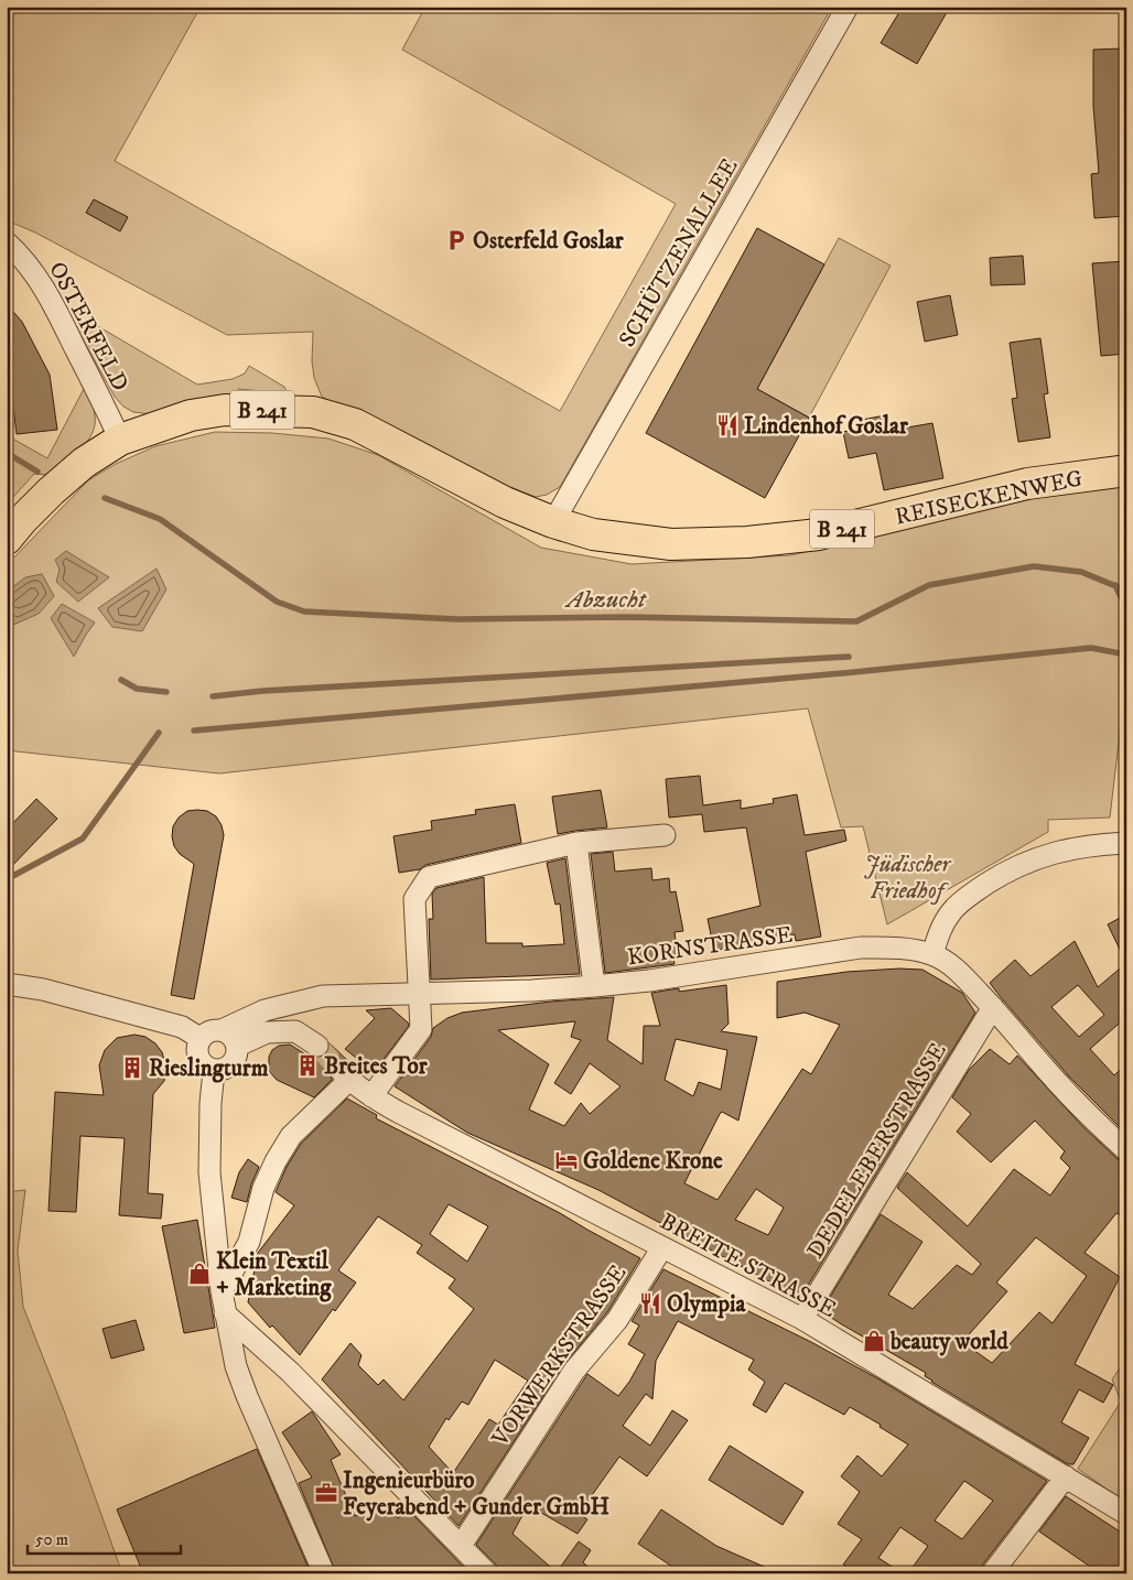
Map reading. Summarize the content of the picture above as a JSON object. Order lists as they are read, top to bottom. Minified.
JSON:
{"streets":{"main road":["B 241","REISECKENWEG"],"street":["SCHÜTZENALLEE","OSTERFELD","KORNSTRASSE","DEDELEBERSTRASSE","BREITE STRASSE","VORWERKSTRASSE"]},"crossings":[["SCHÜTZENALLEE","REISECKENWEG"],["OSTERFELD","REISECKENWEG"],["KORNSTRASSE","DEDELEBERSTRASSE"],["DEDELEBERSTRASSE","BREITE STRASSE"],["BREITE STRASSE","VORWERKSTRASSE"]],"water":["Abzucht"],"parks":["Jüdischer Friedhof"],"places":{"parking":["Osterfeld Goslar"],"restaurant":["Lindenhof Goslar","Olympia"],"building":["Breites Tor","Rieslingturm"],"hotel":["Goldene Krone"],"shop":["Klein Textil + Marketing","beauty world"],"office":["Ingenieurbüro Feyerabend + Gunder GmbH"]},"scale_bar":"50 m"}
